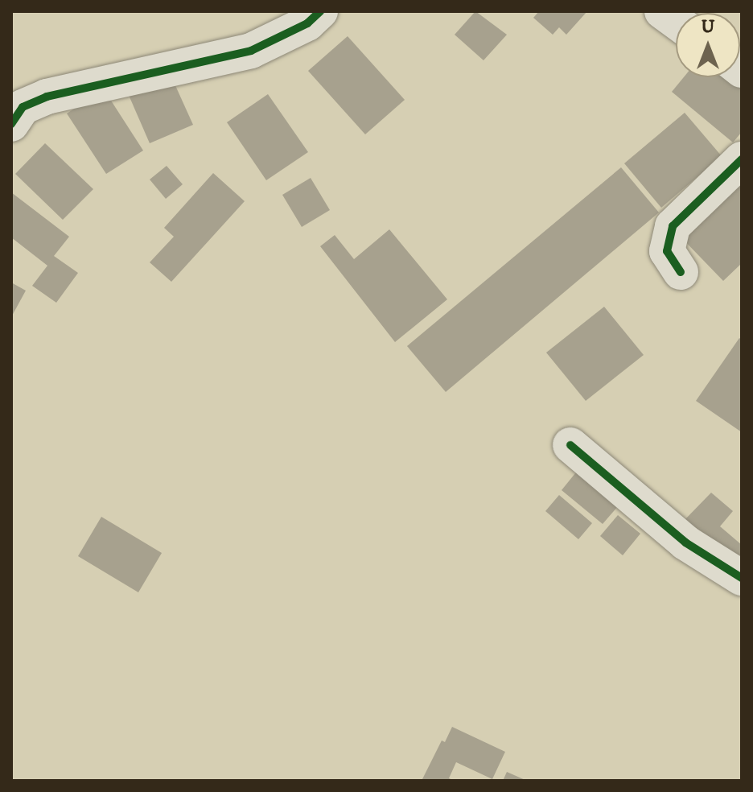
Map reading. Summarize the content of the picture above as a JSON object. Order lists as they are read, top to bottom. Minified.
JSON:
{"north":"top"}
